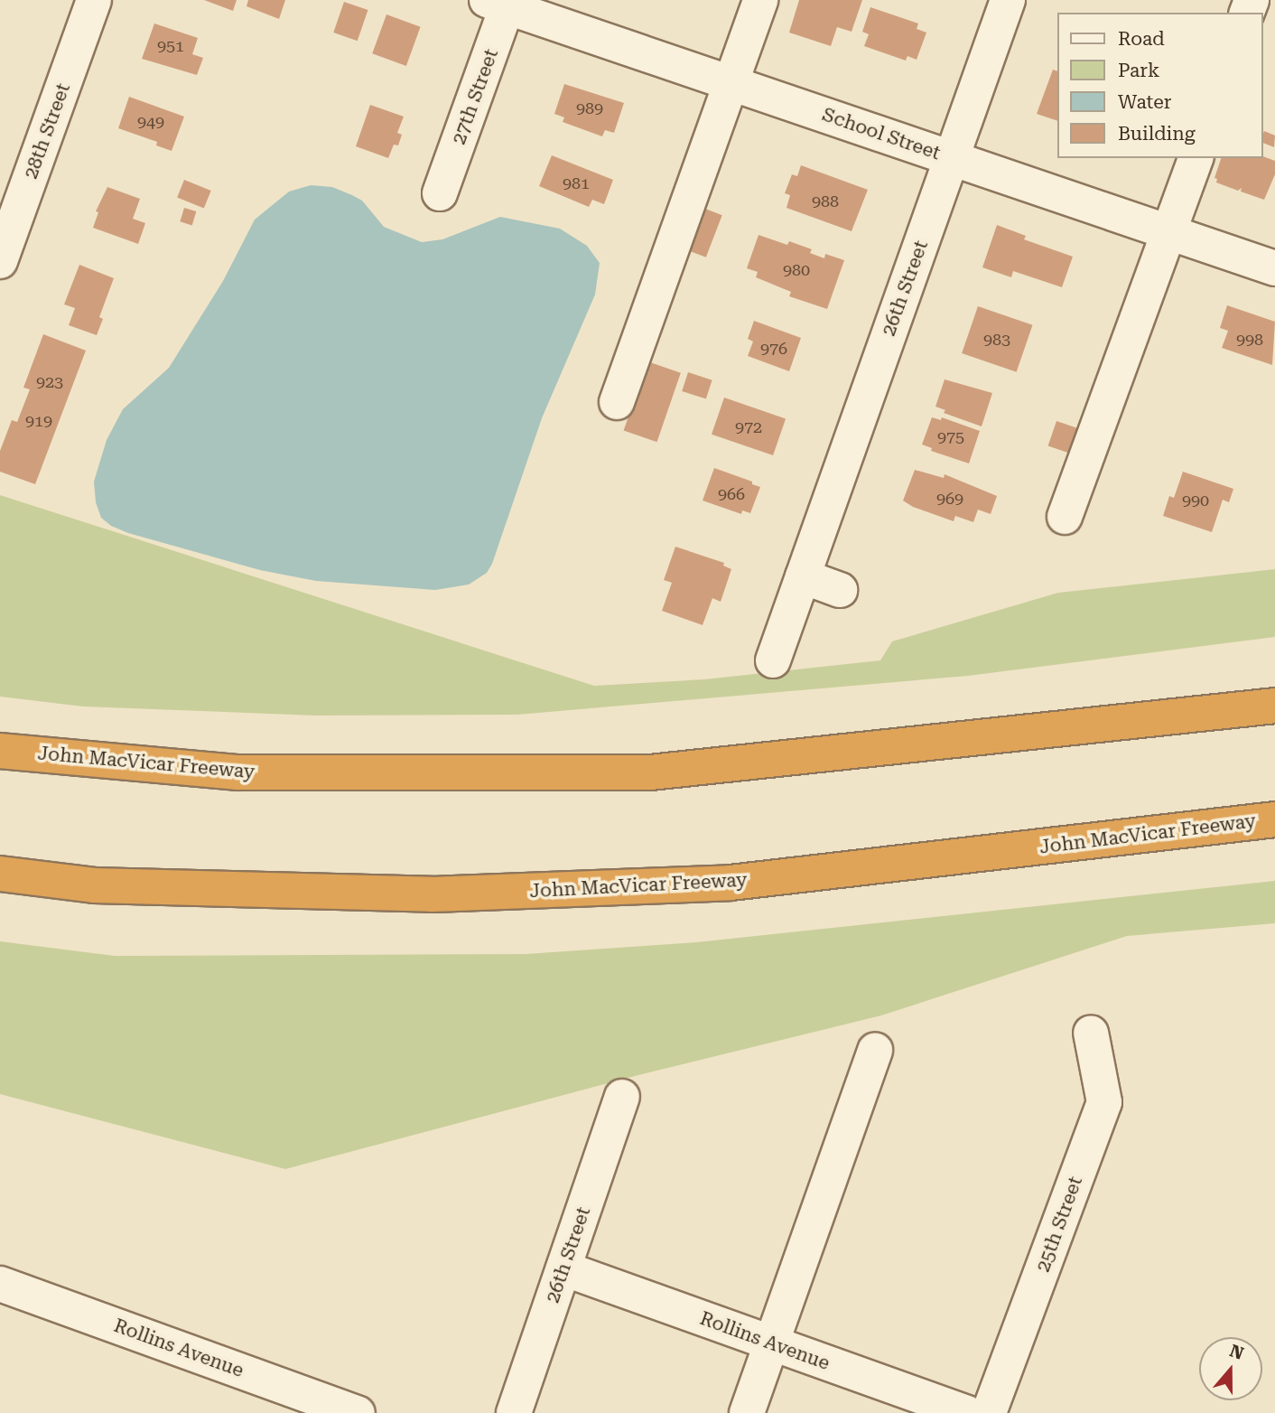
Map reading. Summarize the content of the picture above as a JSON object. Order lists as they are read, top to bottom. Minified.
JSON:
{"streets":{"highway":["John MacVicar Freeway"],"street":["27th Street","28th Street","School Street","26th Street","25th Street","Rollins Avenue"]},"crossings":[["27th Street","School Street"],["School Street","26th Street"],["26th Street","Rollins Avenue"]],"house_numbers":["951","989","949","981","988","980","983","998","976","923","919","972","975","966","969","990"],"legend":["Road","Park","Water","Building"],"north":"top"}
